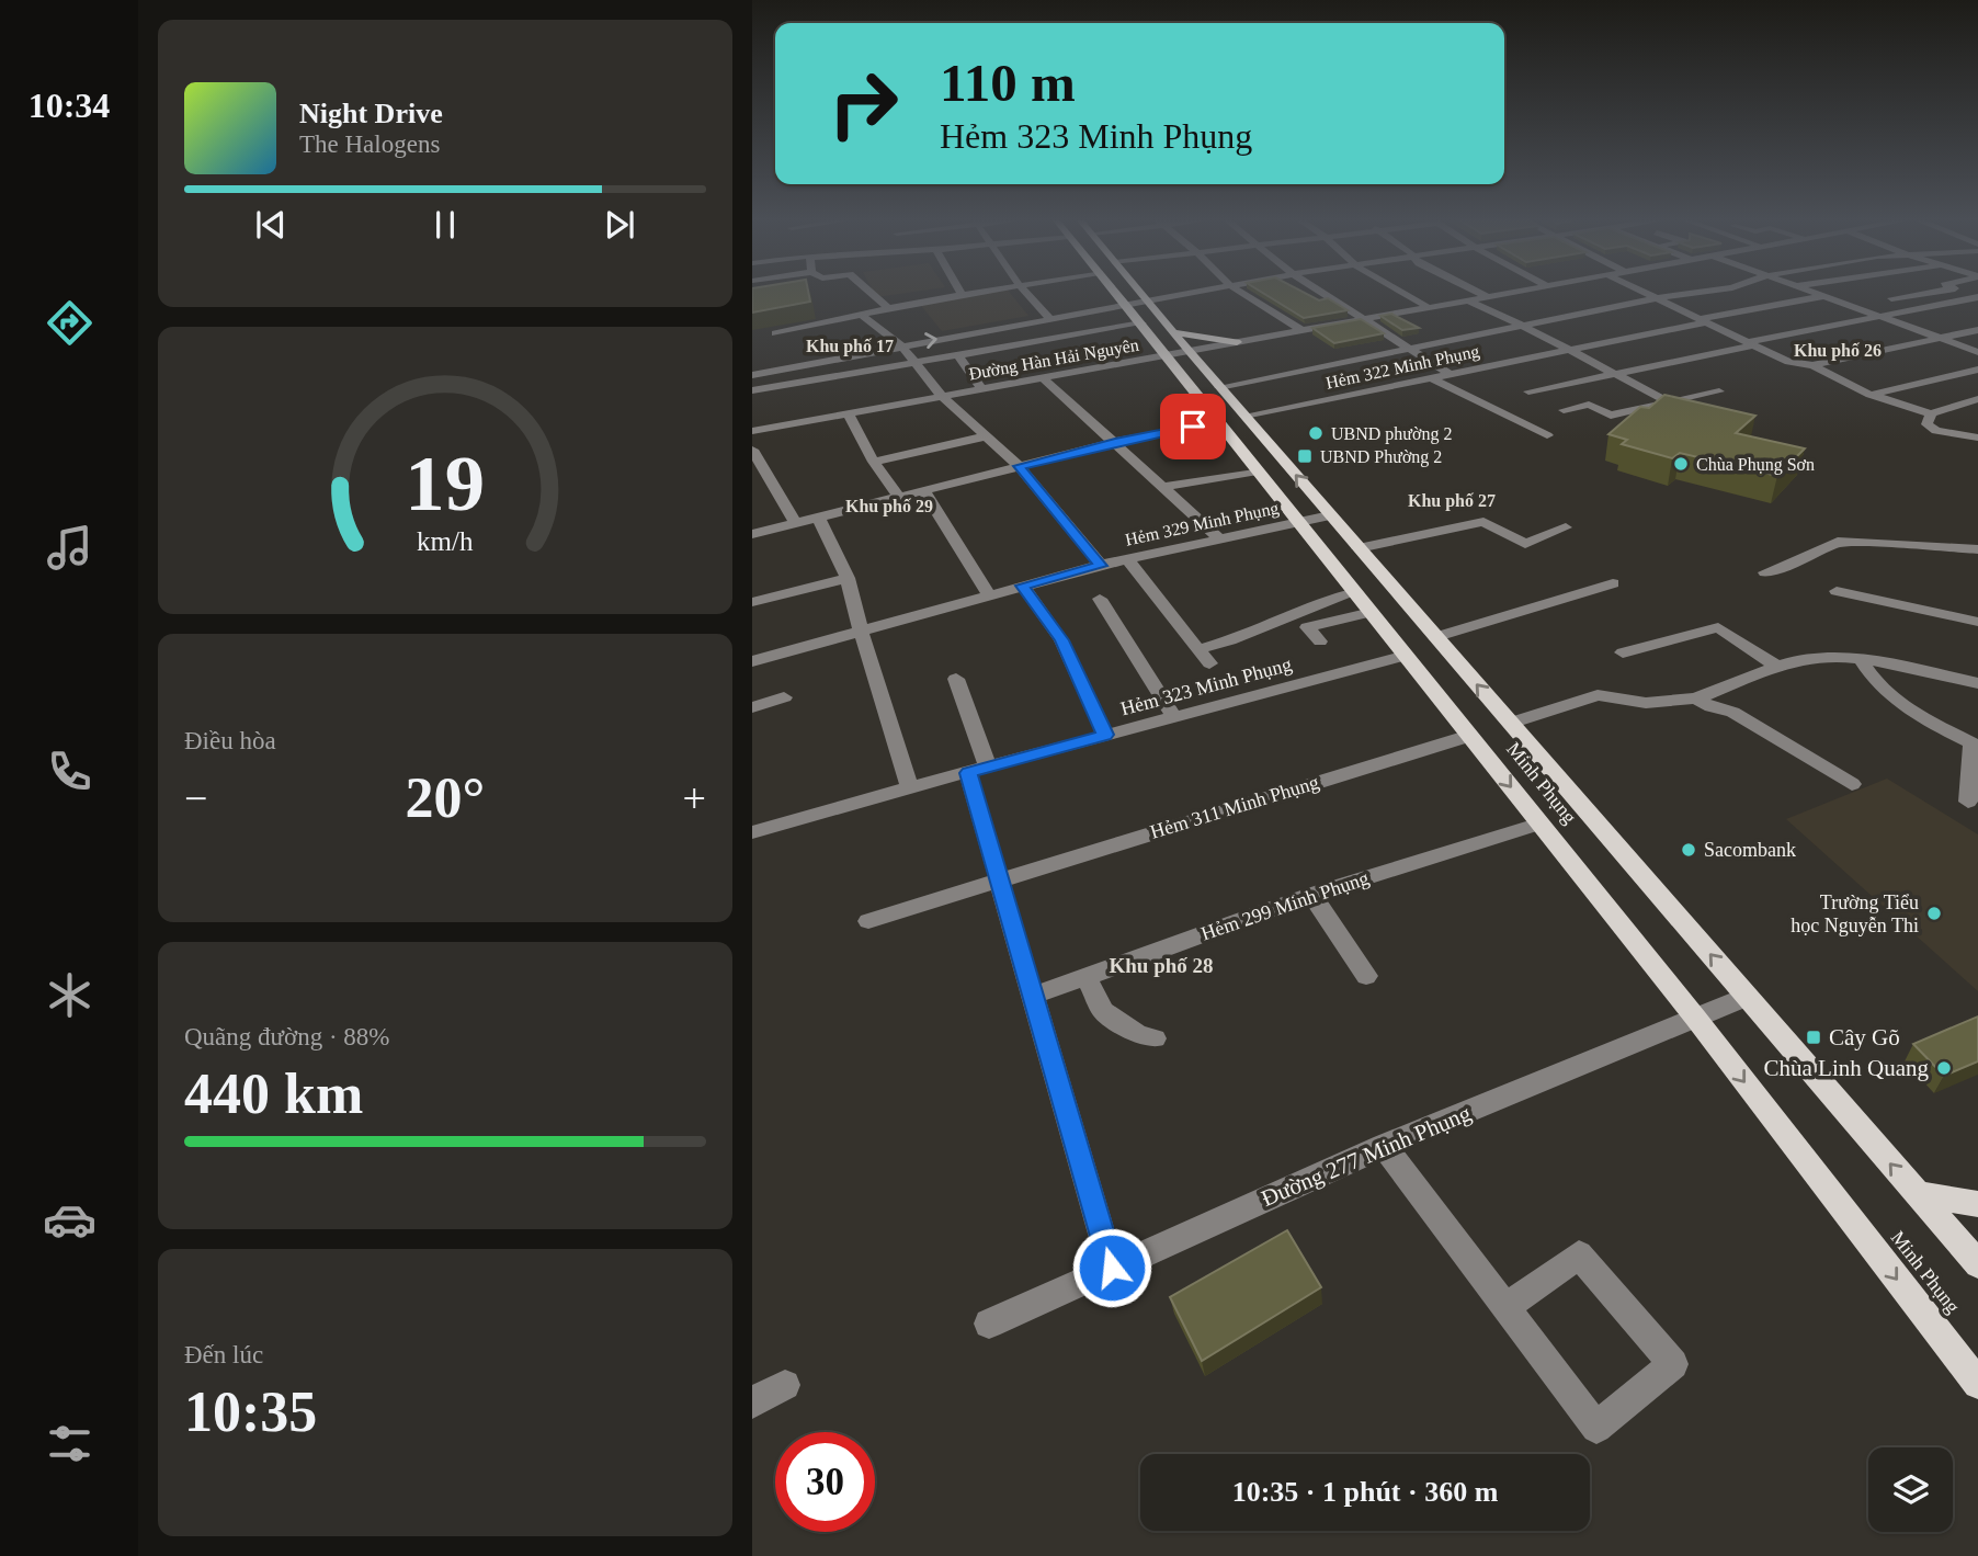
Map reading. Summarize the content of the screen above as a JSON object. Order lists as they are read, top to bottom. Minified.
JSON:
{"streets":{"main road":["Minh Phụng"],"street":["Đường Hàn Hải Nguyên","Hẻm 322 Minh Phụng","Hẻm 329 Minh Phụng","Hẻm 323 Minh Phụng","Hẻm 311 Minh Phụng","Hẻm 299 Minh Phụng","Đường 277 Minh Phụng"]},"crossings":[["Đường Hàn Hải Nguyên","Minh Phụng"],["Hẻm 322 Minh Phụng","Minh Phụng"],["Hẻm 329 Minh Phụng","Minh Phụng"],["Hẻm 323 Minh Phụng","Minh Phụng"],["Minh Phụng","Hẻm 311 Minh Phụng"],["Minh Phụng","Hẻm 299 Minh Phụng"],["Minh Phụng","Đường 277 Minh Phụng"]],"districts":["Khu phố 17","Khu phố 26","Khu phố 27","Khu phố 29","Khu phố 28"],"places":{"other":["UBND phường 2","Chùa Phụng Sơn","Sacombank","Trường Tiểu học Nguyễn Thi","Chùa Linh Quang"],"transit":["UBND Phường 2","Cây Gõ"]},"page":{"tabs":"10:34","turn":["110 m","Hẻm 323 Minh Phụng"],"song":["Night Drive","The Halogens"],"tile":["Điều hòa",["Quãng đường · 88%","440 km"],["Đến lúc","10:35"]],"heat":["−","20°","+"],"limit":"30","trip":"10:35 · 1 phút · 360 m","gauge":["19","km/h"]}}
